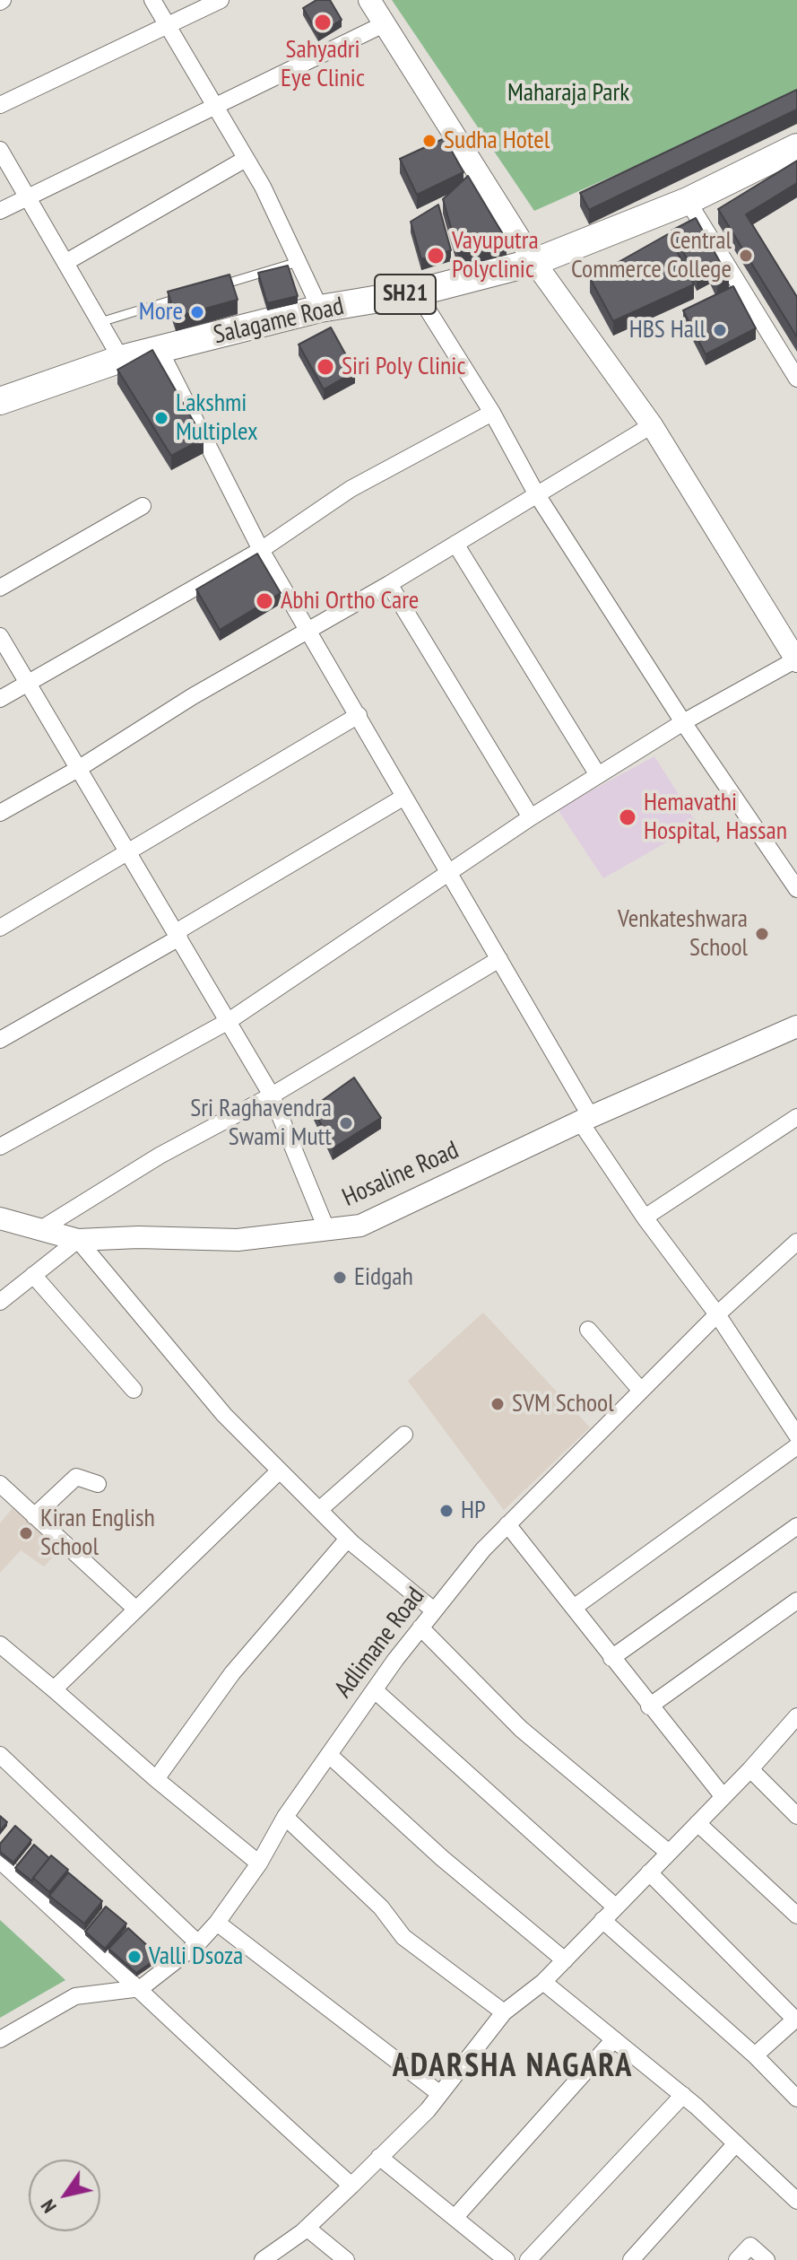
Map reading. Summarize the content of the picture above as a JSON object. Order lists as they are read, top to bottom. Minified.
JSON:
{"streets":{"main road":["SH21","Salagame Road"],"street":["Hosaline Road","Adlimane Road"]},"districts":["ADARSHA NAGARA"],"parks":["Maharaja Park"],"places":["Sahyadri Eye Clinic","Sudha Hotel","Vayuputra Polyclinic","Central Commerce College","More","HBS Hall","Siri Poly Clinic","Lakshmi Multiplex","Abhi Ortho Care","Hemavathi Hospital, Hassan","Venkateshwara School","Sri Raghavendra Swami Mutt","Eidgah","SVM School","HP","Kiran English School","Valli Dsoza"],"north":"bottom left"}
